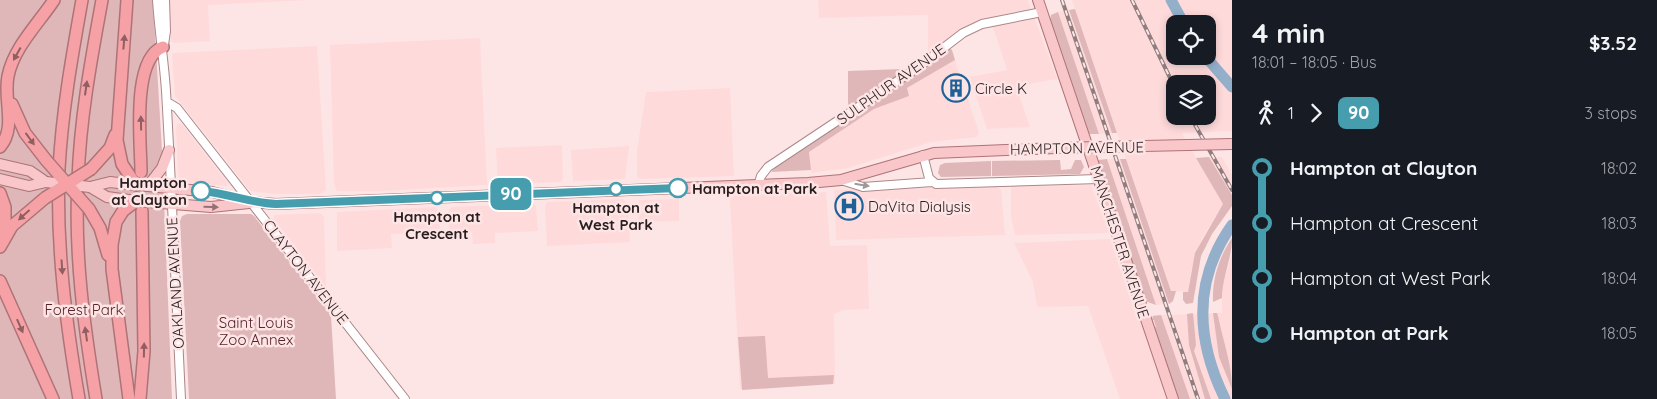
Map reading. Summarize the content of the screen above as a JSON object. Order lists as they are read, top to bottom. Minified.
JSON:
{"streets":{"main road":["HAMPTON AVENUE","MANCHESTER AVENUE"],"street":["SULPHUR AVENUE","CLAYTON AVENUE","OAKLAND AVENUE"]},"crossings":[["SULPHUR AVENUE","HAMPTON AVENUE"],["SULPHUR AVENUE","MANCHESTER AVENUE"],["HAMPTON AVENUE","MANCHESTER AVENUE"],["HAMPTON AVENUE","CLAYTON AVENUE"],["HAMPTON AVENUE","OAKLAND AVENUE"],["CLAYTON AVENUE","OAKLAND AVENUE"]],"parks":["Forest Park","Saint Louis Zoo Annex"],"places":{"building":["Circle K"],"other":["Hampton at Park","Hampton at West Park","Hampton at Clayton","Hampton at Crescent"],"hospital":["DaVita Dialysis"]},"lines":["bus line 90"],"page":{"on_map":"90","heading":["4 min","18:01 – 18:05 · Bus","$3.52"],"legs":["1","90","3 stops"],"list":[{"name":"Hampton at Clayton","value":"18:02"},{"name":"Hampton at Crescent","value":"18:03"},{"name":"Hampton at West Park","value":"18:04"},{"name":"Hampton at Park","value":"18:05"}]}}
